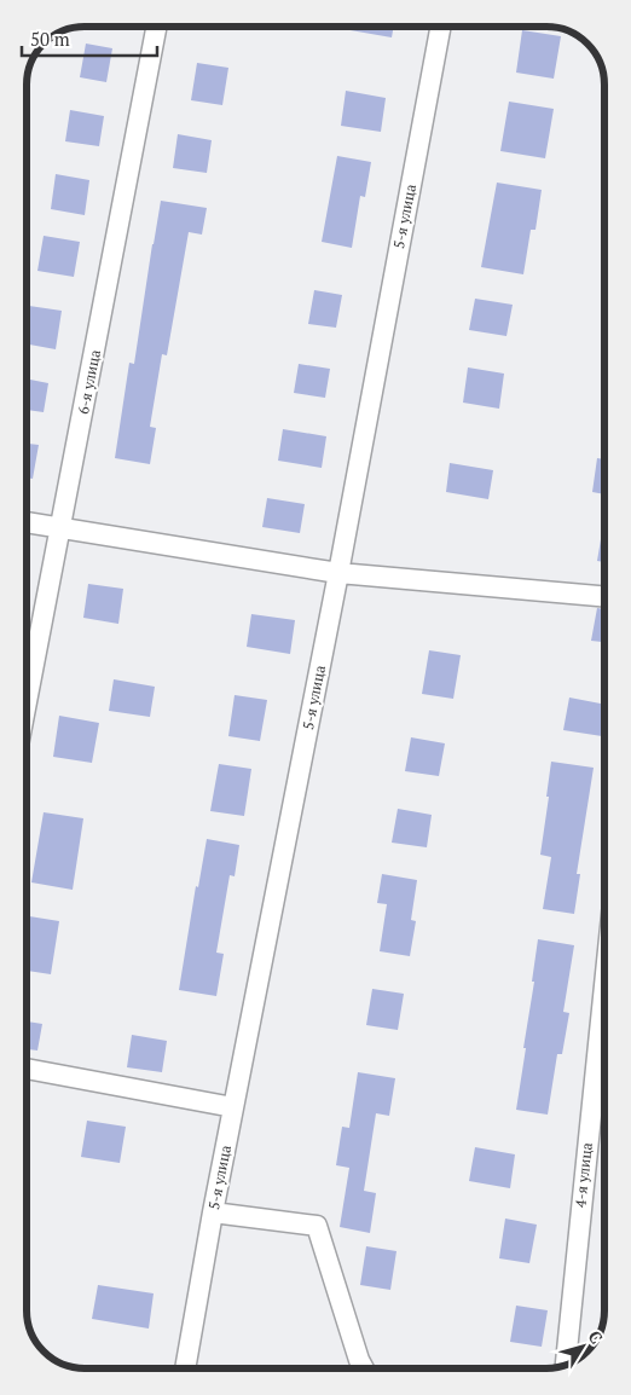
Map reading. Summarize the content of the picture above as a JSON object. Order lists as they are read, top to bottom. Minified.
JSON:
{"streets":{"street":["5-я улица","6-я улица","4-я улица"]},"scale_bar":"50 m","north":"top right"}
